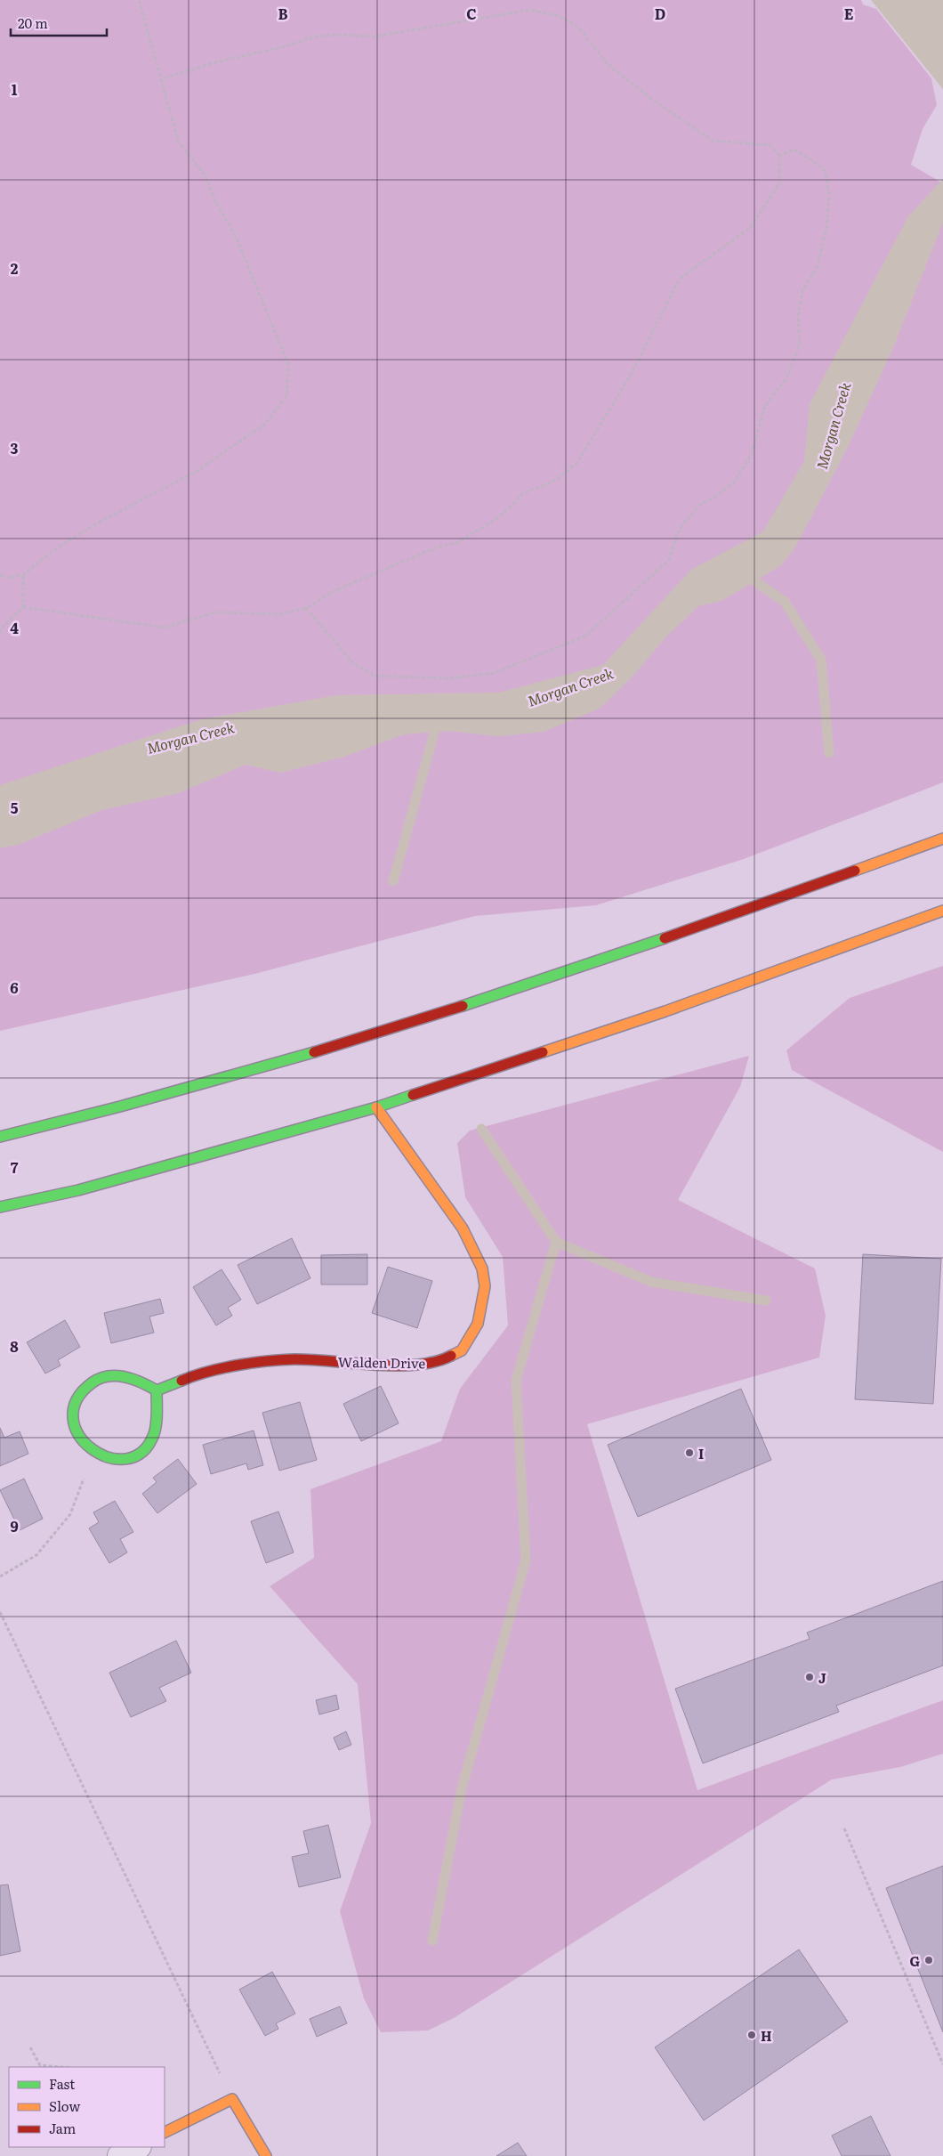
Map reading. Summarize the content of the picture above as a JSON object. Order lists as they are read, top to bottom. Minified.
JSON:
{"streets":{"main road":["Walden Drive"]},"water":["Morgan Creek"],"places":["I","J","G","H"],"legend":["Fast","Slow","Jam"],"scale_bar":"20 m","grid":{"columns":["B","C","D","E"],"rows":["1","2","3","4","5","6","7","8","9"]}}
